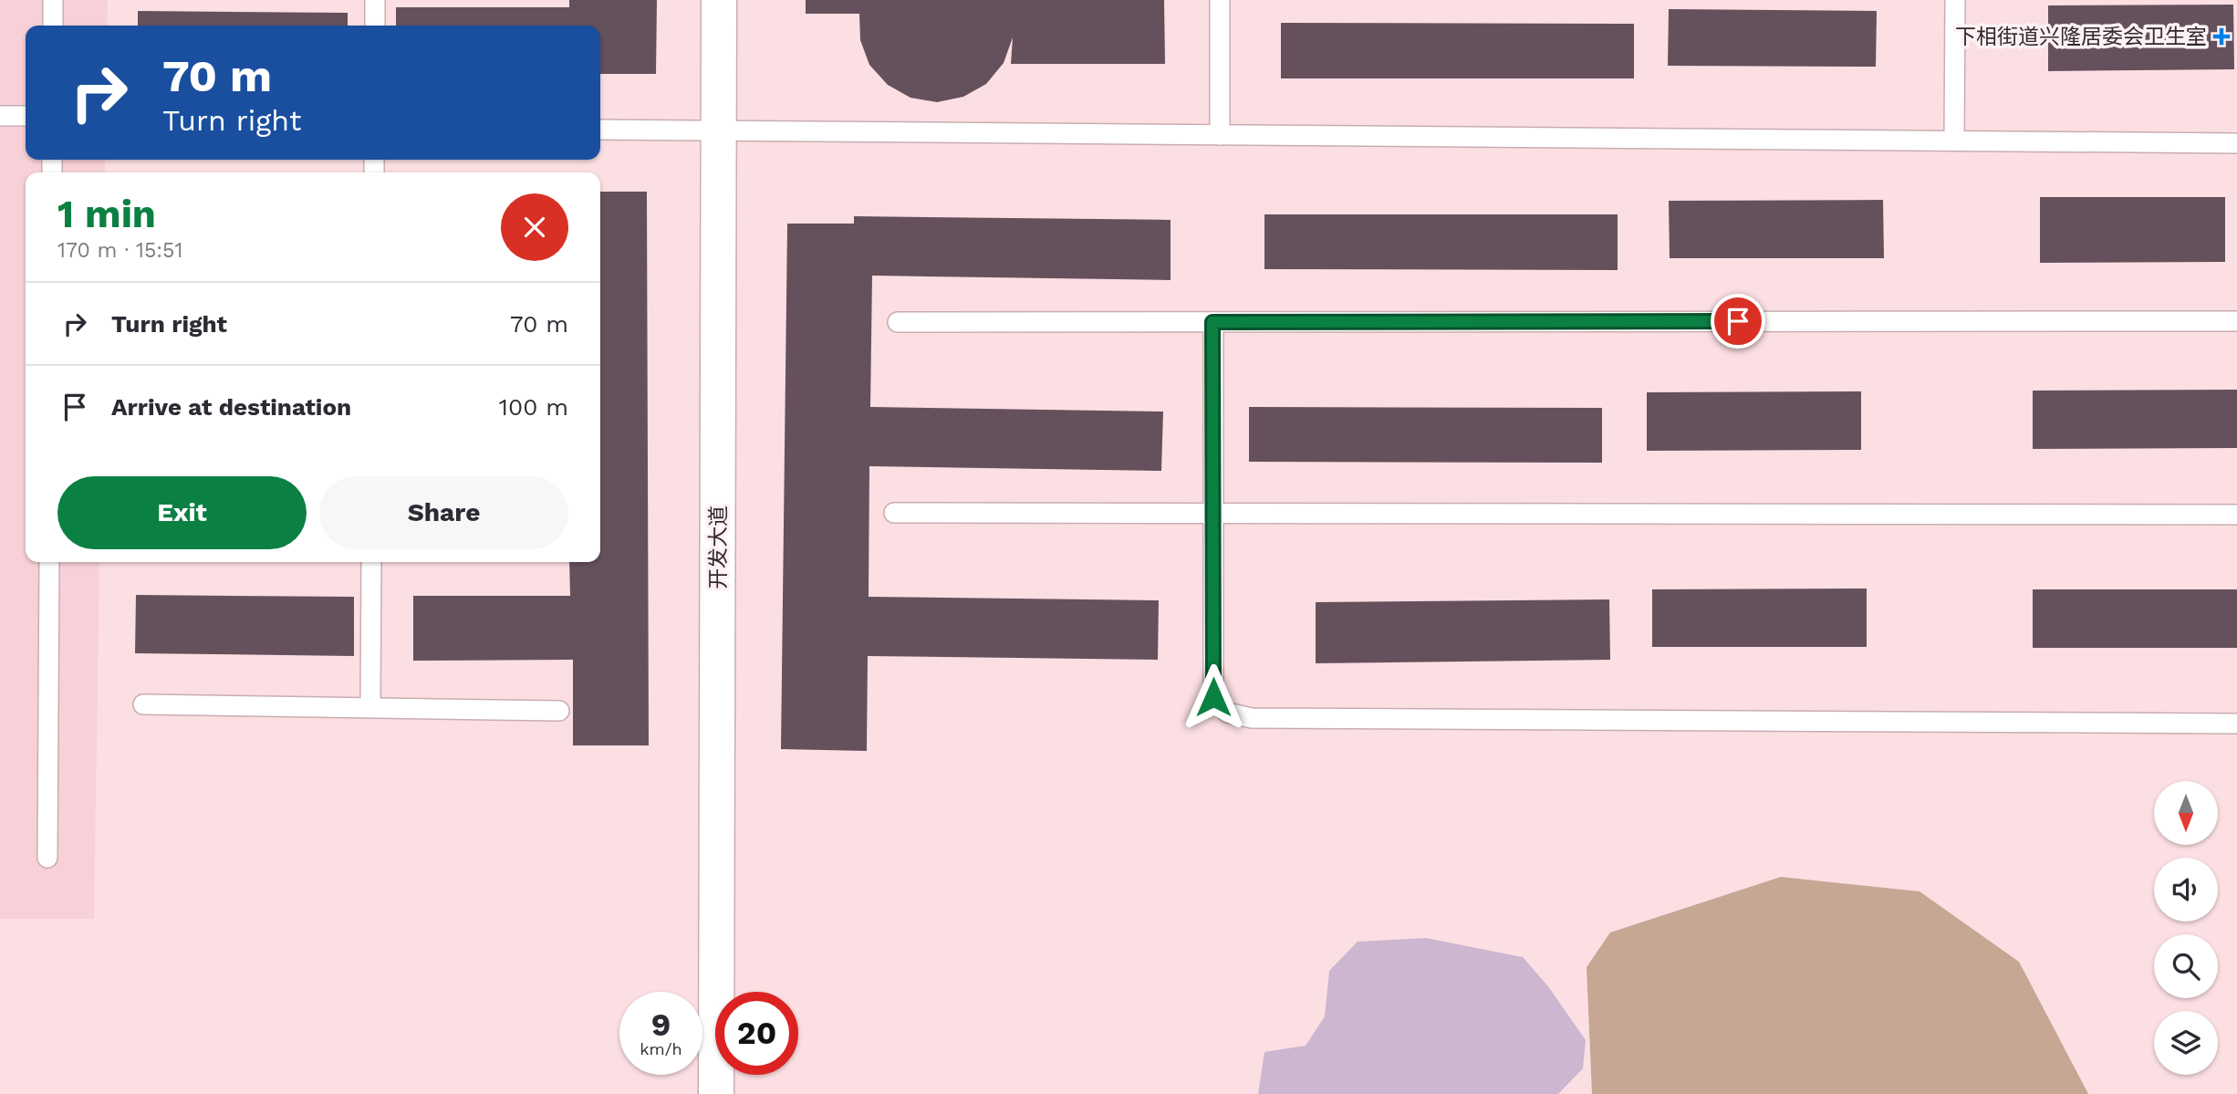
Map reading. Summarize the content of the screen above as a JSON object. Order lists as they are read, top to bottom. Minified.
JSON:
{"streets":{"street":["开发大道"]},"places":{"health":["下相街道兴隆居委会卫生室"]},"north":"bottom","page":{"turn":["70 m","Turn right"],"heading":["1 min","170 m · 15:51"],"list":[{"name":"Turn right","value":"70 m"},{"name":"Arrive at destination","value":"100 m"}],"buttons":["Exit","Share"],"speed":"9 km/h","limit":"20"}}
